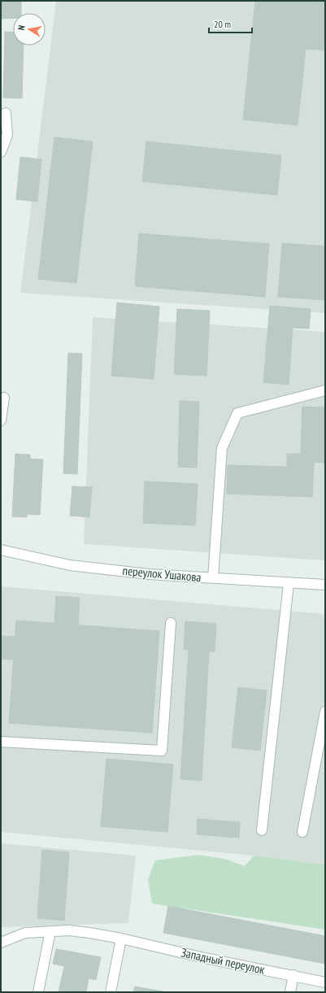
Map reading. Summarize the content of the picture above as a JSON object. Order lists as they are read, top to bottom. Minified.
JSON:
{"streets":{"street":["переулок Ушакова","Западный переулок"]},"scale_bar":"20 m","north":"left"}
